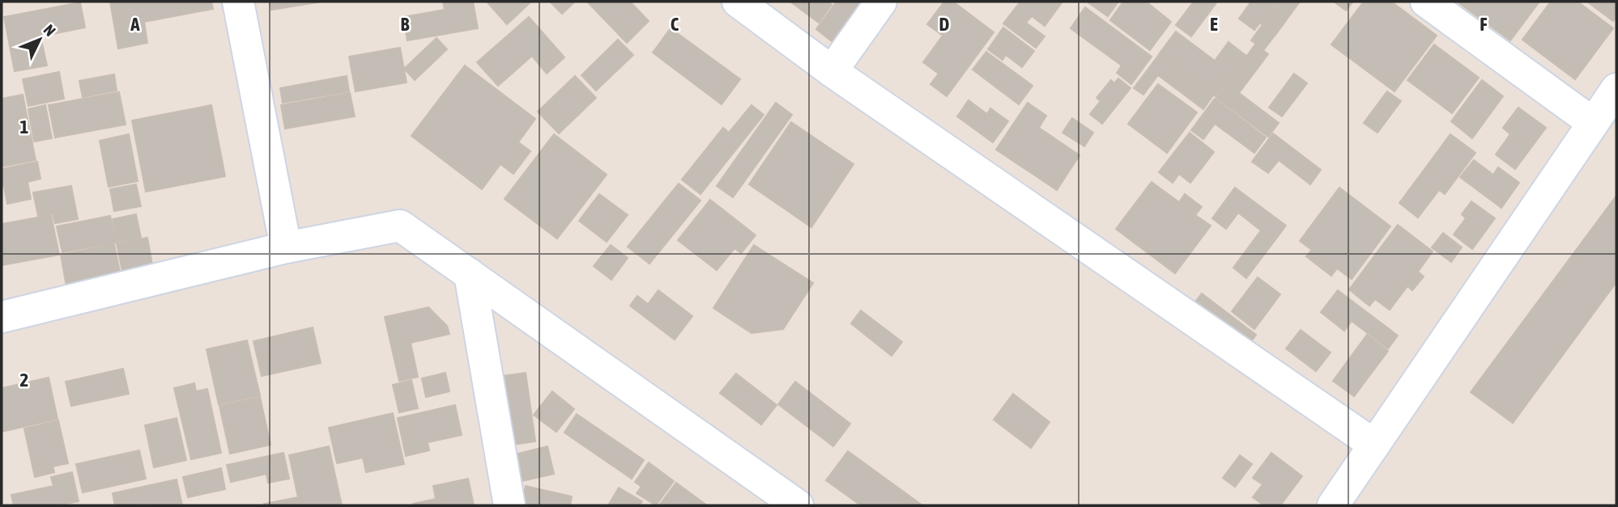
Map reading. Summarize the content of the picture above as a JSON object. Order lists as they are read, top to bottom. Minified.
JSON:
{"north":"top right","grid":{"columns":["A","B","C","D","E","F"],"rows":["1","2"]}}
